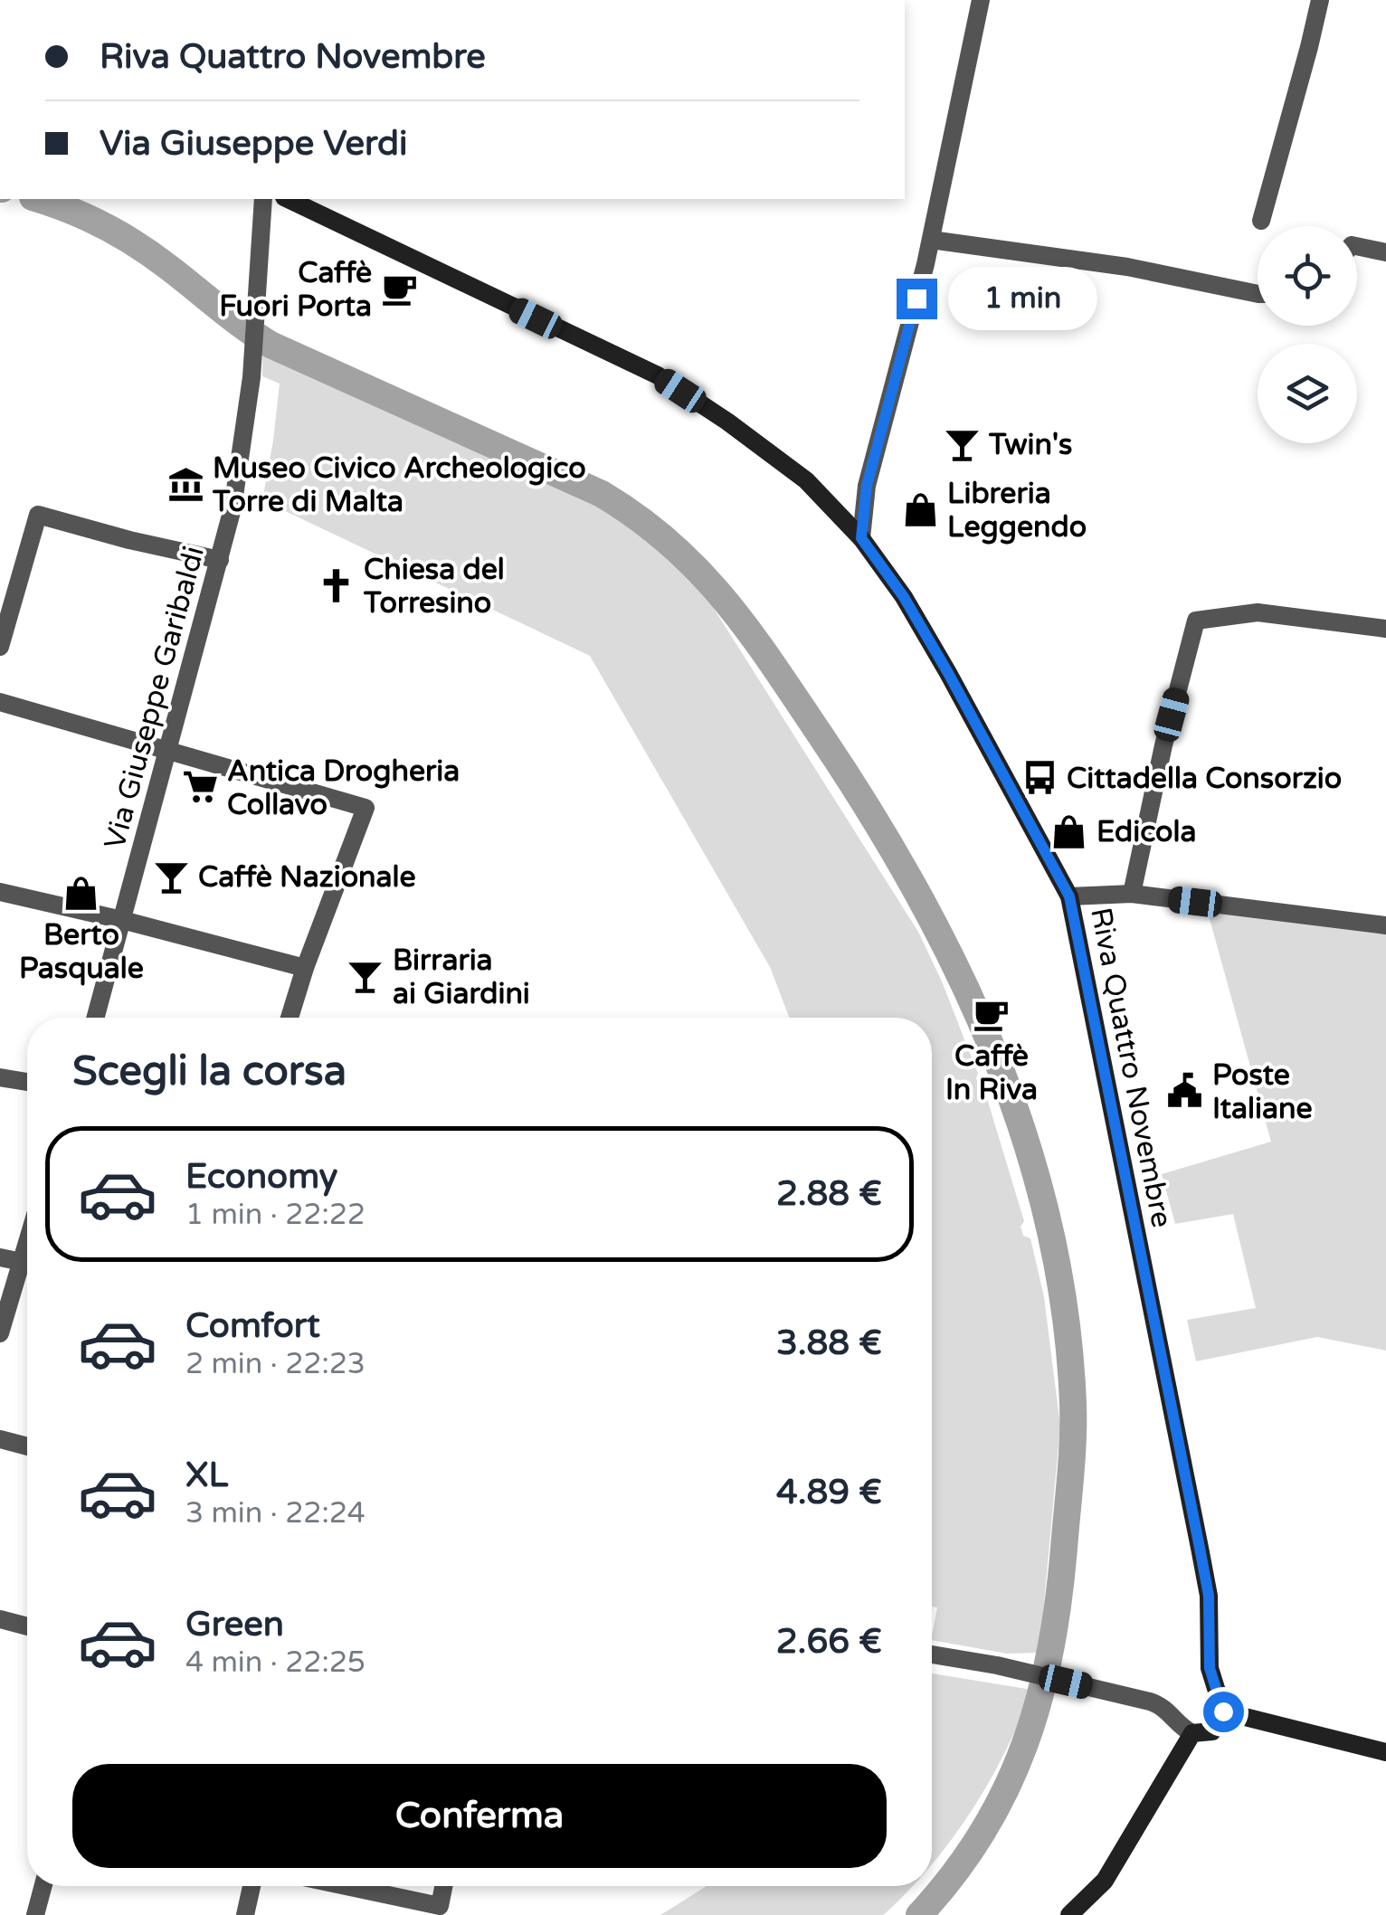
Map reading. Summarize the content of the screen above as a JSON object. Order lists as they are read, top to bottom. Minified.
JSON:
{"streets":{"street":["Via Giuseppe Garibaldi","Riva Quattro Novembre"]},"places":{"cafe":["Caffè Fuori Porta","Caffè In Riva"],"bar":["Twin's","Caffè Nazionale","Birraria ai Giardini"],"museum":["Museo Civico Archeologico Torre di Malta"],"shop":["Libreria Leggendo","Edicola","Berto Pasquale"],"church":["Chiesa del Torresino"],"bus stop":["Cittadella Consorzio"],"supermarket":["Antica Drogheria Collavo"],"public building":["Poste Italiane"]},"page":{"banner":["Riva Quattro Novembre","Via Giuseppe Verdi"],"bubble":"1 min","heading":"Scegli la corsa","list":[{"name":"Economy","note":"1 min · 22:22","value":"2.88 €"},{"name":"Comfort","note":"2 min · 22:23","value":"3.88 €"},{"name":"XL","note":"3 min · 22:24","value":"4.89 €"},{"name":"Green","note":"4 min · 22:25","value":"2.66 €"}],"buttons":"Conferma"}}
